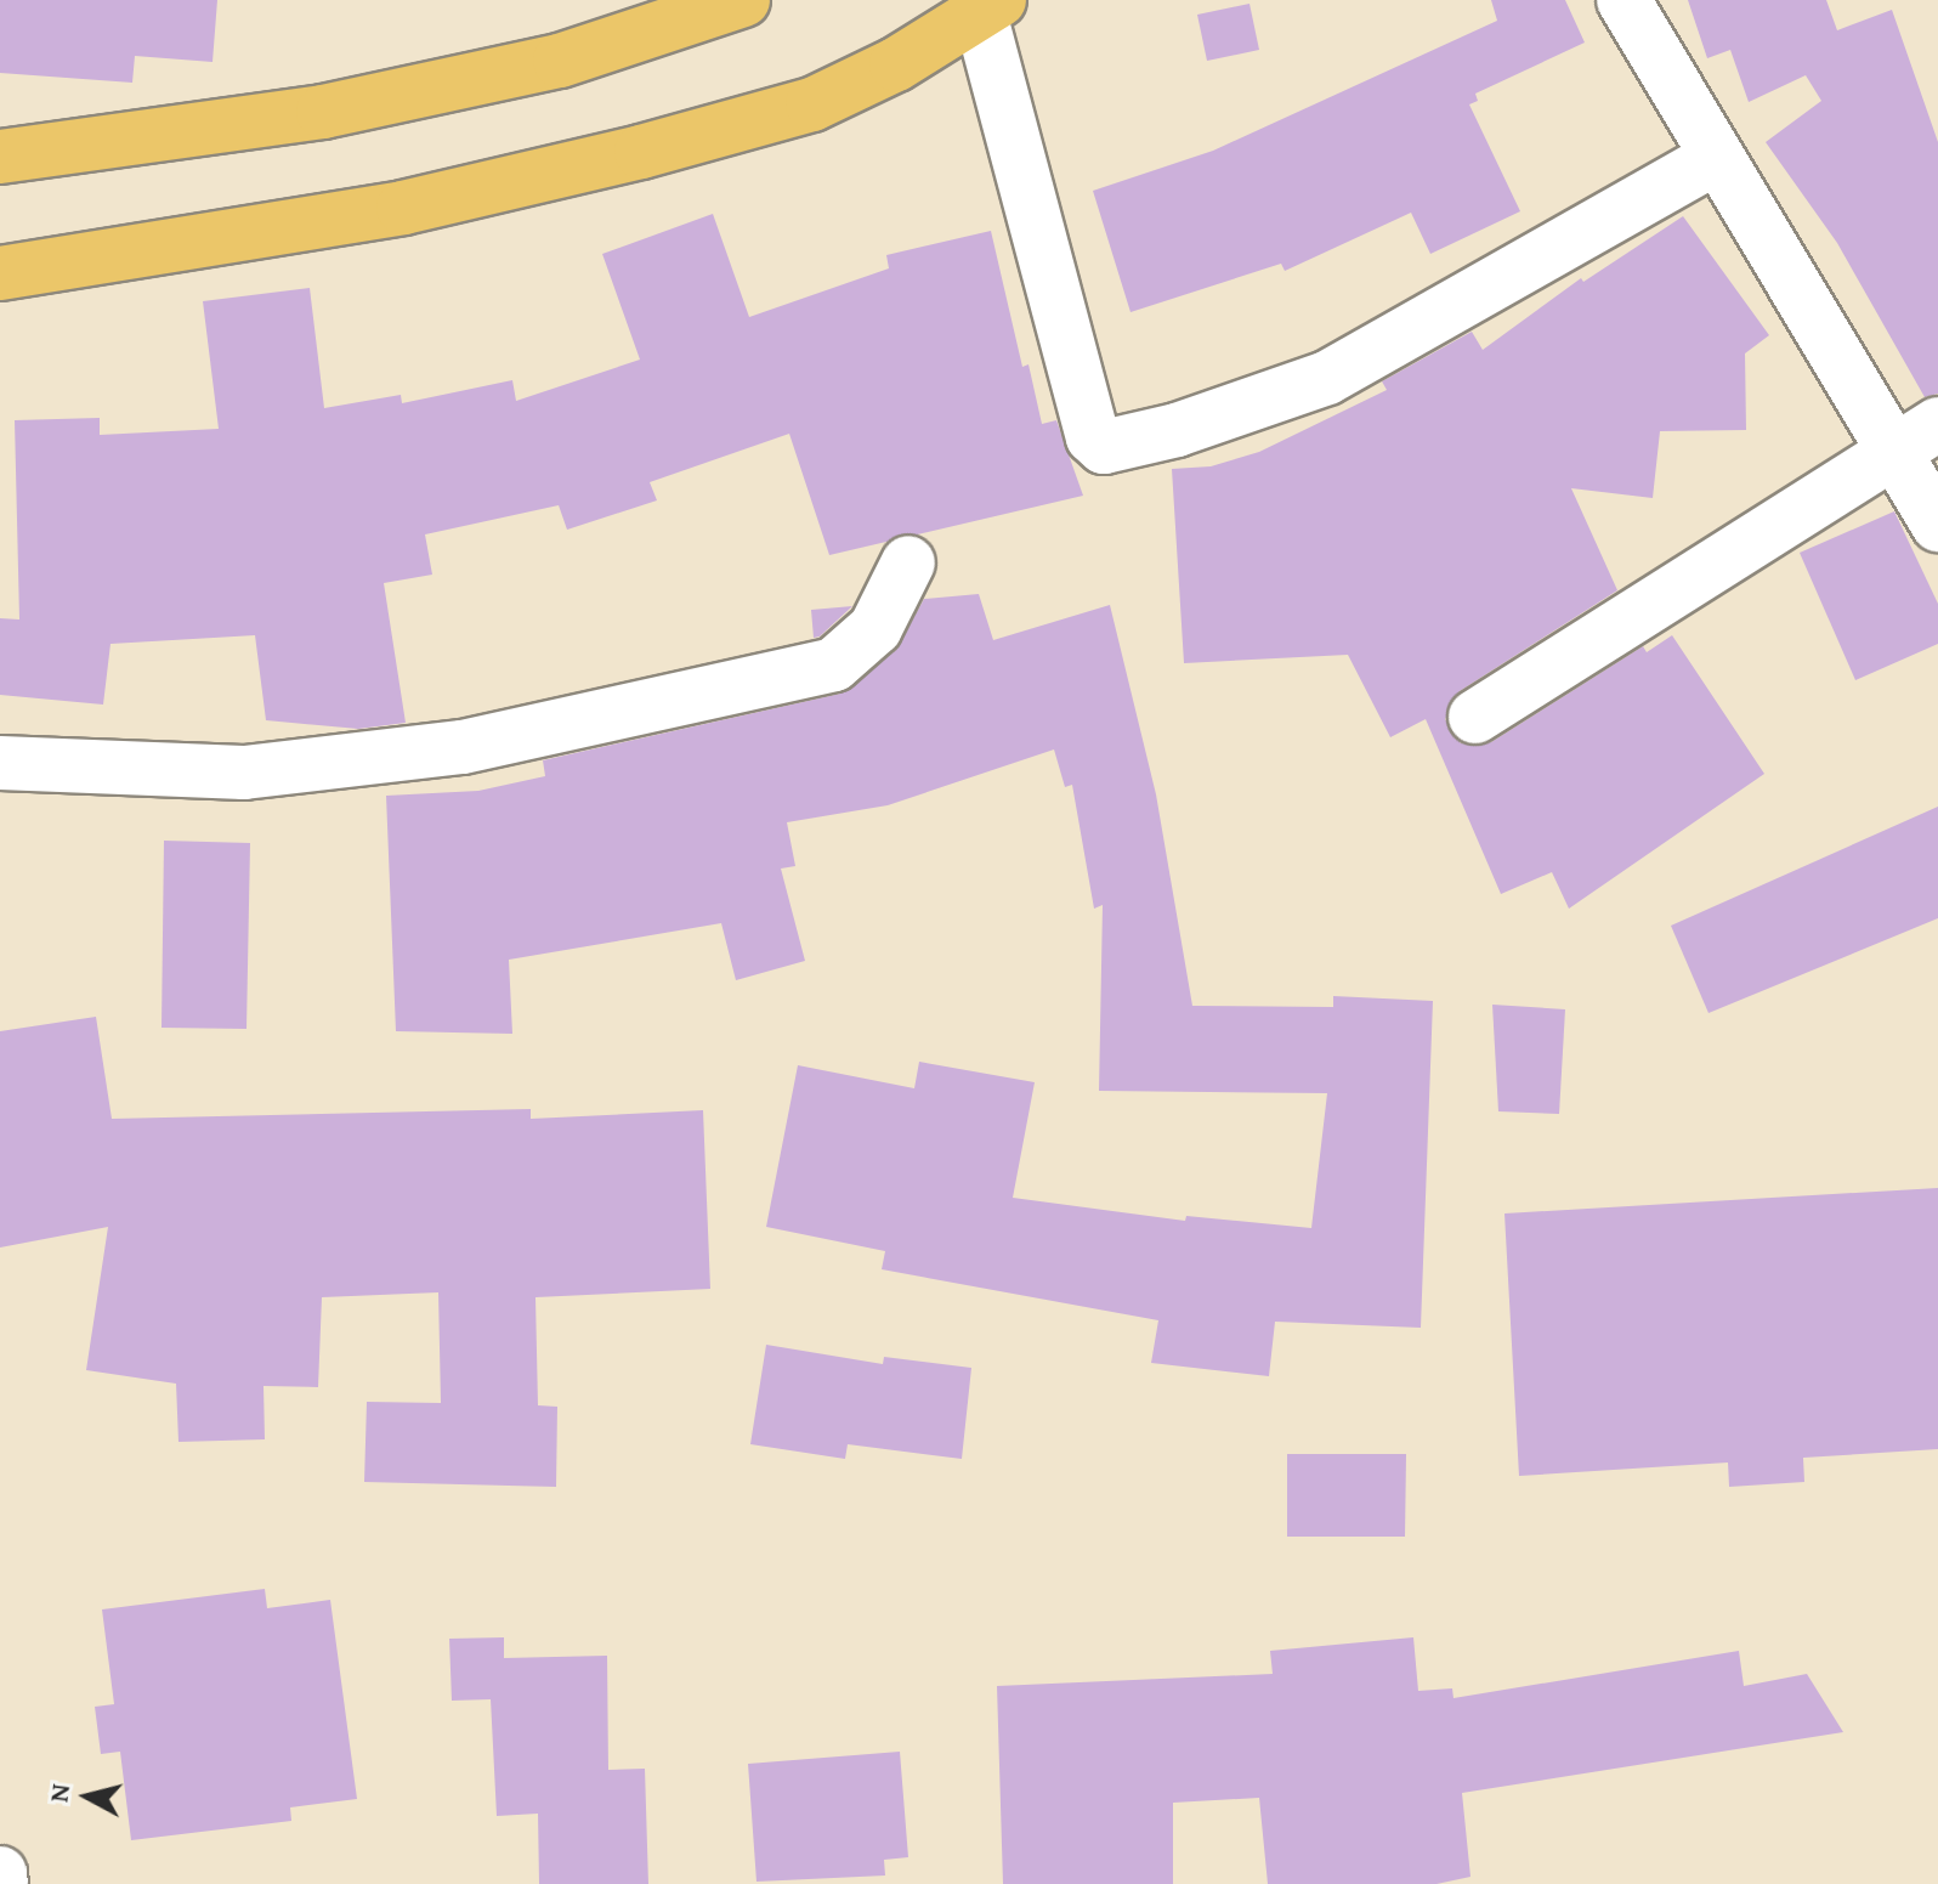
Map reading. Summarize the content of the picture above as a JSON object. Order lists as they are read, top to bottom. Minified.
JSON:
{"north":"left"}
